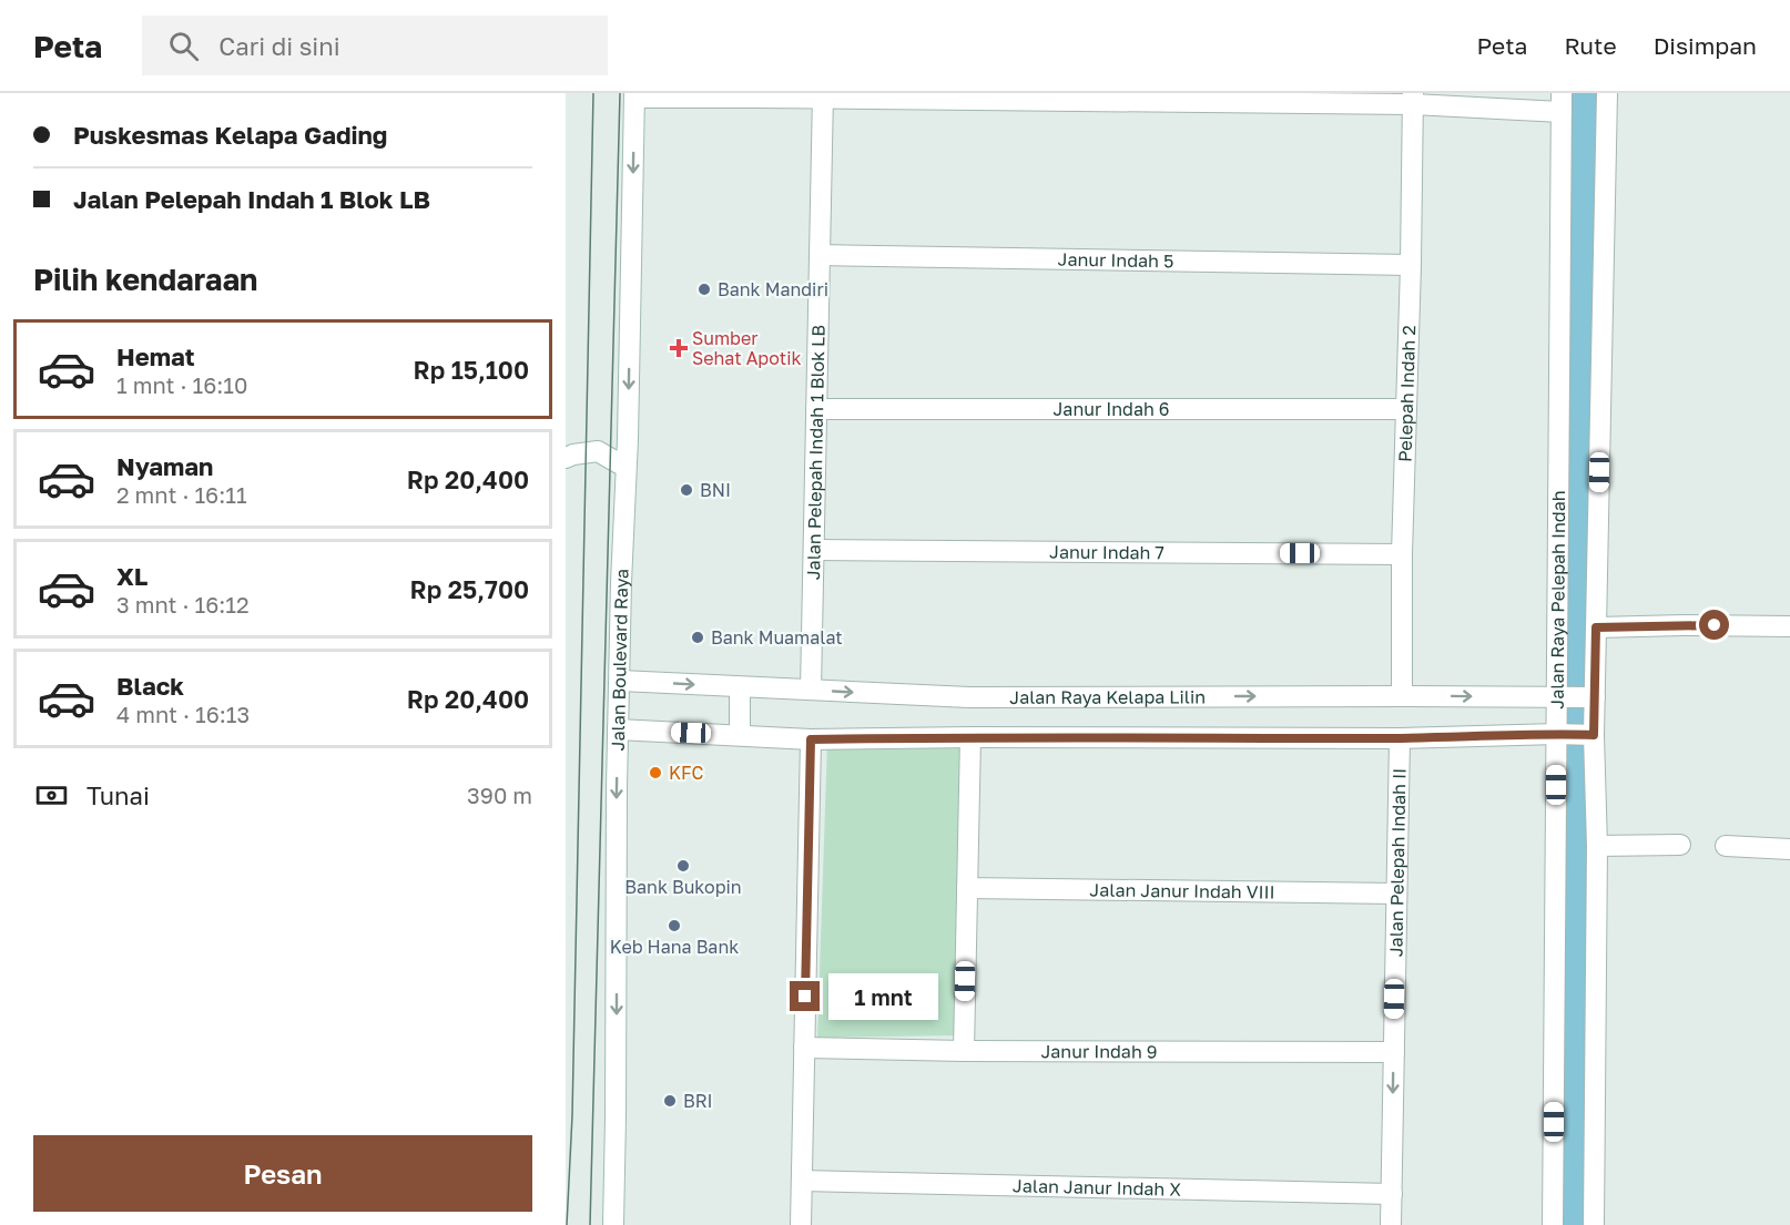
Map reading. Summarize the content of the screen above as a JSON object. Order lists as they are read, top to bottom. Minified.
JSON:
{"streets":{"street":["Janur Indah 5","Pelepah Indah 2","Janur Indah 6","Jalan Pelepah Indah 1 Blok LB","Janur Indah 7","Jalan Raya Pelepah Indah","Jalan Boulevard Raya","Jalan Raya Kelapa Lilin","Jalan Pelepah Indah II","Jalan Janur Indah VIII","Janur Indah 9","Jalan Janur Indah X"]},"crossings":[["Janur Indah 5","Pelepah Indah 2"],["Janur Indah 5","Jalan Pelepah Indah 1 Blok LB"],["Pelepah Indah 2","Janur Indah 6"],["Pelepah Indah 2","Janur Indah 7"],["Pelepah Indah 2","Jalan Raya Kelapa Lilin"],["Janur Indah 6","Jalan Pelepah Indah 1 Blok LB"],["Jalan Pelepah Indah 1 Blok LB","Janur Indah 7"],["Jalan Pelepah Indah 1 Blok LB","Jalan Raya Kelapa Lilin"],["Jalan Raya Pelepah Indah","Jalan Raya Kelapa Lilin"],["Jalan Boulevard Raya","Jalan Raya Kelapa Lilin"],["Jalan Pelepah Indah II","Jalan Janur Indah VIII"],["Jalan Pelepah Indah II","Janur Indah 9"],["Jalan Pelepah Indah II","Jalan Janur Indah X"]],"one_way":["Jalan Boulevard Raya"],"places":{"other":["Bank Mandiri","BNI","Bank Muamalat","KFC","Bank Bukopin","Keb Hana Bank","BRI"],"health":["Sumber Sehat Apotik"]},"page":{"header":"Peta","search":"Cari di sini","nav":["Peta","Rute","Disimpan"],"banner":["Puskesmas Kelapa Gading","Jalan Pelepah Indah 1 Blok LB"],"heading":"Pilih kendaraan","list":[{"name":"Hemat","note":"1 mnt · 16:10","value":"Rp 15,100"},{"name":"Nyaman","note":"2 mnt · 16:11","value":"Rp 20,400"},{"name":"XL","note":"3 mnt · 16:12","value":"Rp 25,700"},{"name":"Black","note":"4 mnt · 16:13","value":"Rp 20,400"}],"pay":["Tunai","390 m"],"bubble":"1 mnt","buttons":"Pesan"}}
